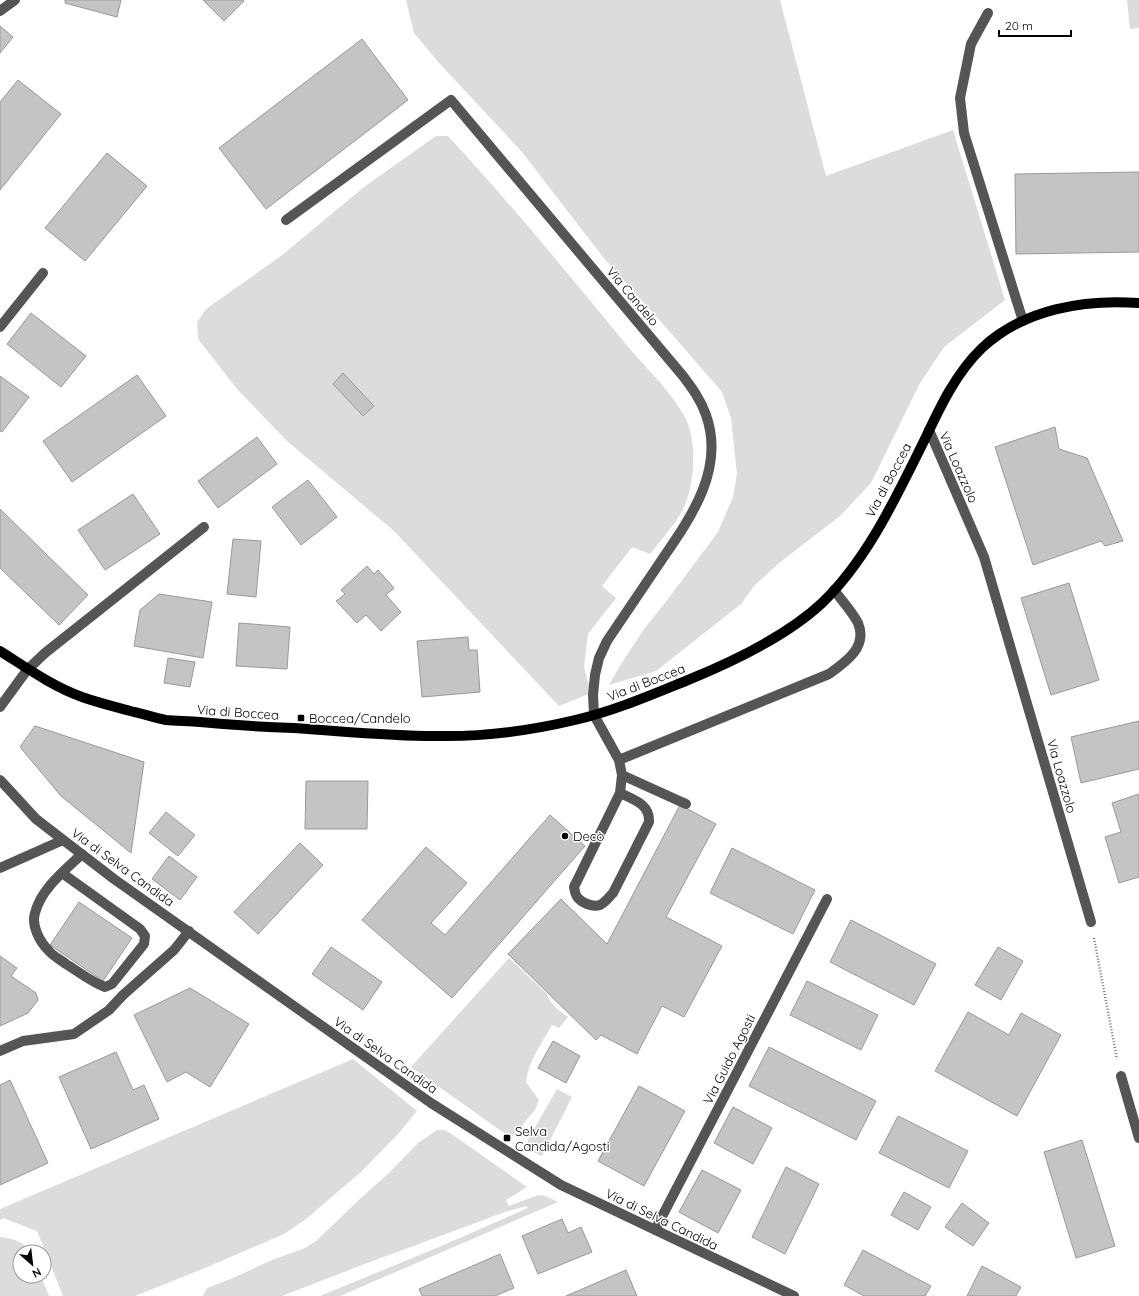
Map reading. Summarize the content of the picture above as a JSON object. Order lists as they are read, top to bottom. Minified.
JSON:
{"streets":{"main road":["Via di Boccea"],"street":["Via Candelo","Via Loazzolo","Via di Selva Candida","Via Guido Agosti"]},"crossings":[["Via Candelo","Via di Boccea"],["Via Loazzolo","Via di Boccea"],["Via di Selva Candida","Via Guido Agosti"]],"places":{"transit":["Boccea/Candelo","Selva Candida/Agosti"],"other":["Decò"]},"scale_bar":"20 m","north":"bottom right"}
